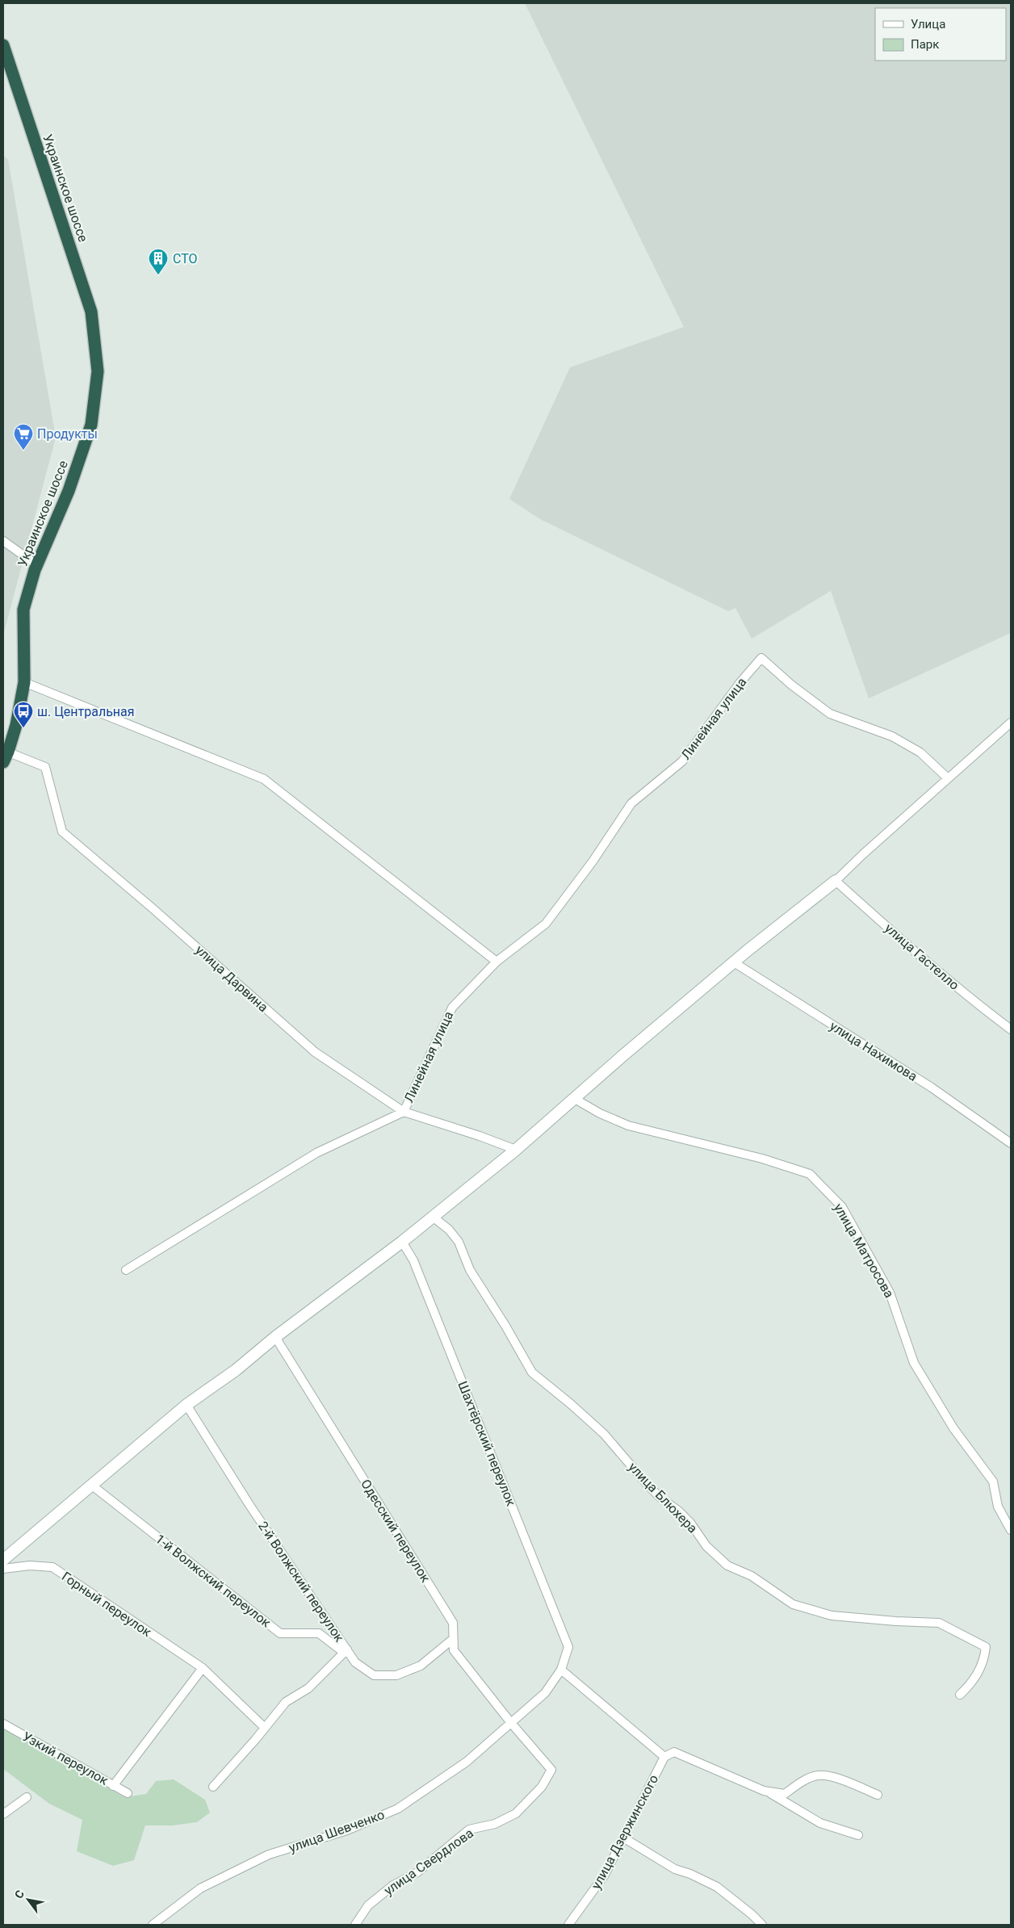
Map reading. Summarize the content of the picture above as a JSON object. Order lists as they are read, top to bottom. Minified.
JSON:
{"streets":{"highway":["Украинское шоссе"],"street":["Линейная улица","улица Гастелло","улица Дарвина","улица Нахимова","улица Матросова","Шахтёрский переулок","улица Блюхера","Одесский переулок","1-й Волжский переулок","2-й Волжский переулок","Горный переулок","Узкий переулок","улица Шевченко","улица Дзержинского","улица Свердлова"]},"crossings":[["Украинское шоссе","улица Дарвина"],["Линейная улица","улица Дарвина"],["Шахтёрский переулок","улица Шевченко"],["Одесский переулок","2-й Волжский переулок"],["Одесский переулок","улица Шевченко"],["Одесский переулок","улица Свердлова"],["1-й Волжский переулок","2-й Волжский переулок"],["улица Шевченко","улица Свердлова"]],"places":{"building":["СТО"],"supermarket":["Продукты"],"bus stop":["ш. Центральная"]},"legend":["Улица","Парк"],"north":"top left"}
